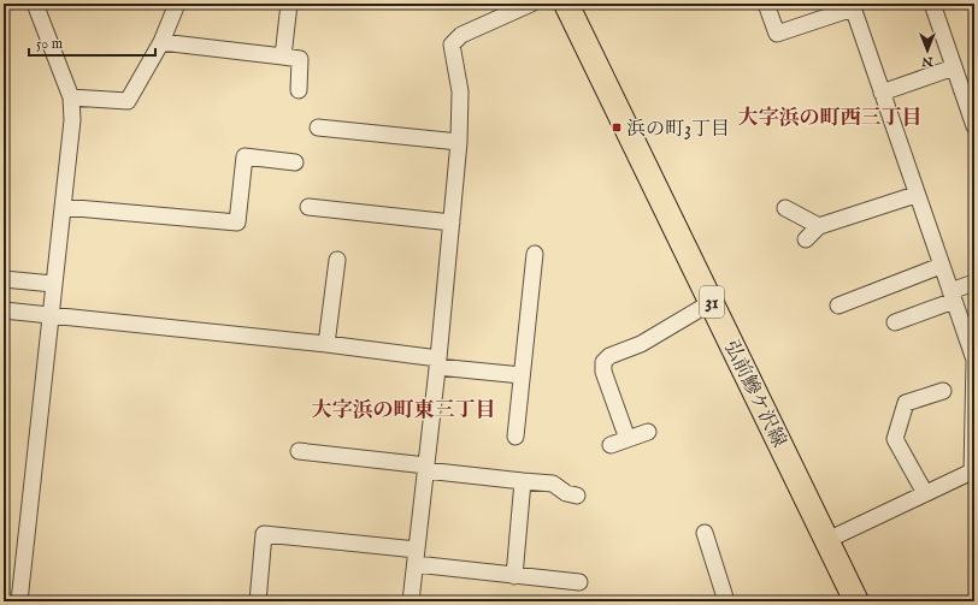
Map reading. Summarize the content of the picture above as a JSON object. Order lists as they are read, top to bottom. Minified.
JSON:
{"streets":{"main road":["31","弘前鰺ケ沢線"]},"districts":["大字浜の町西三丁目","大字浜の町東三丁目"],"places":{"transit":["浜の町3丁目"]},"scale_bar":"50 m","north":"bottom"}
